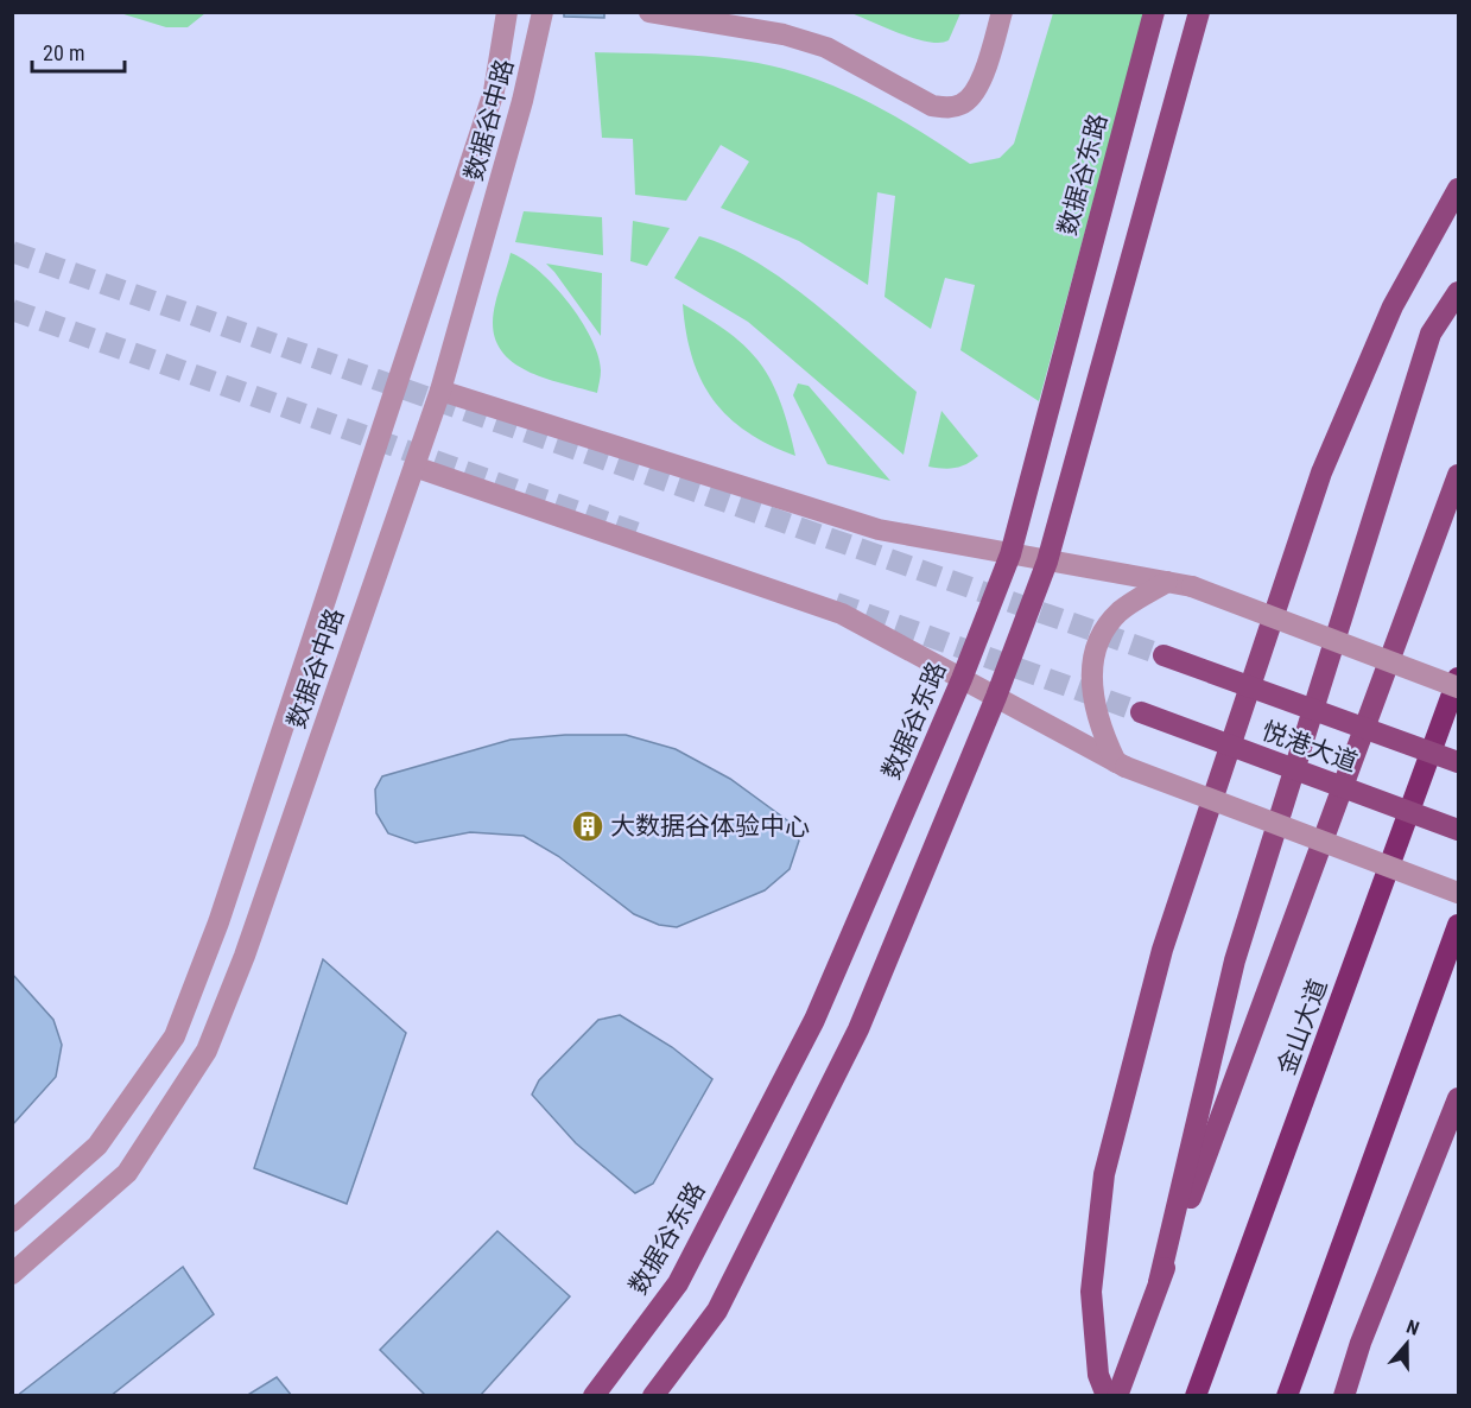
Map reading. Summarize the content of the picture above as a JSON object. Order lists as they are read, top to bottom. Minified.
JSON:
{"streets":{"highway":["金山大道"],"main road":["数据谷东路","悦港大道"],"street":["数据谷中路"]},"places":{"building":["大数据谷体验中心"]},"scale_bar":"20 m","north":"top"}
